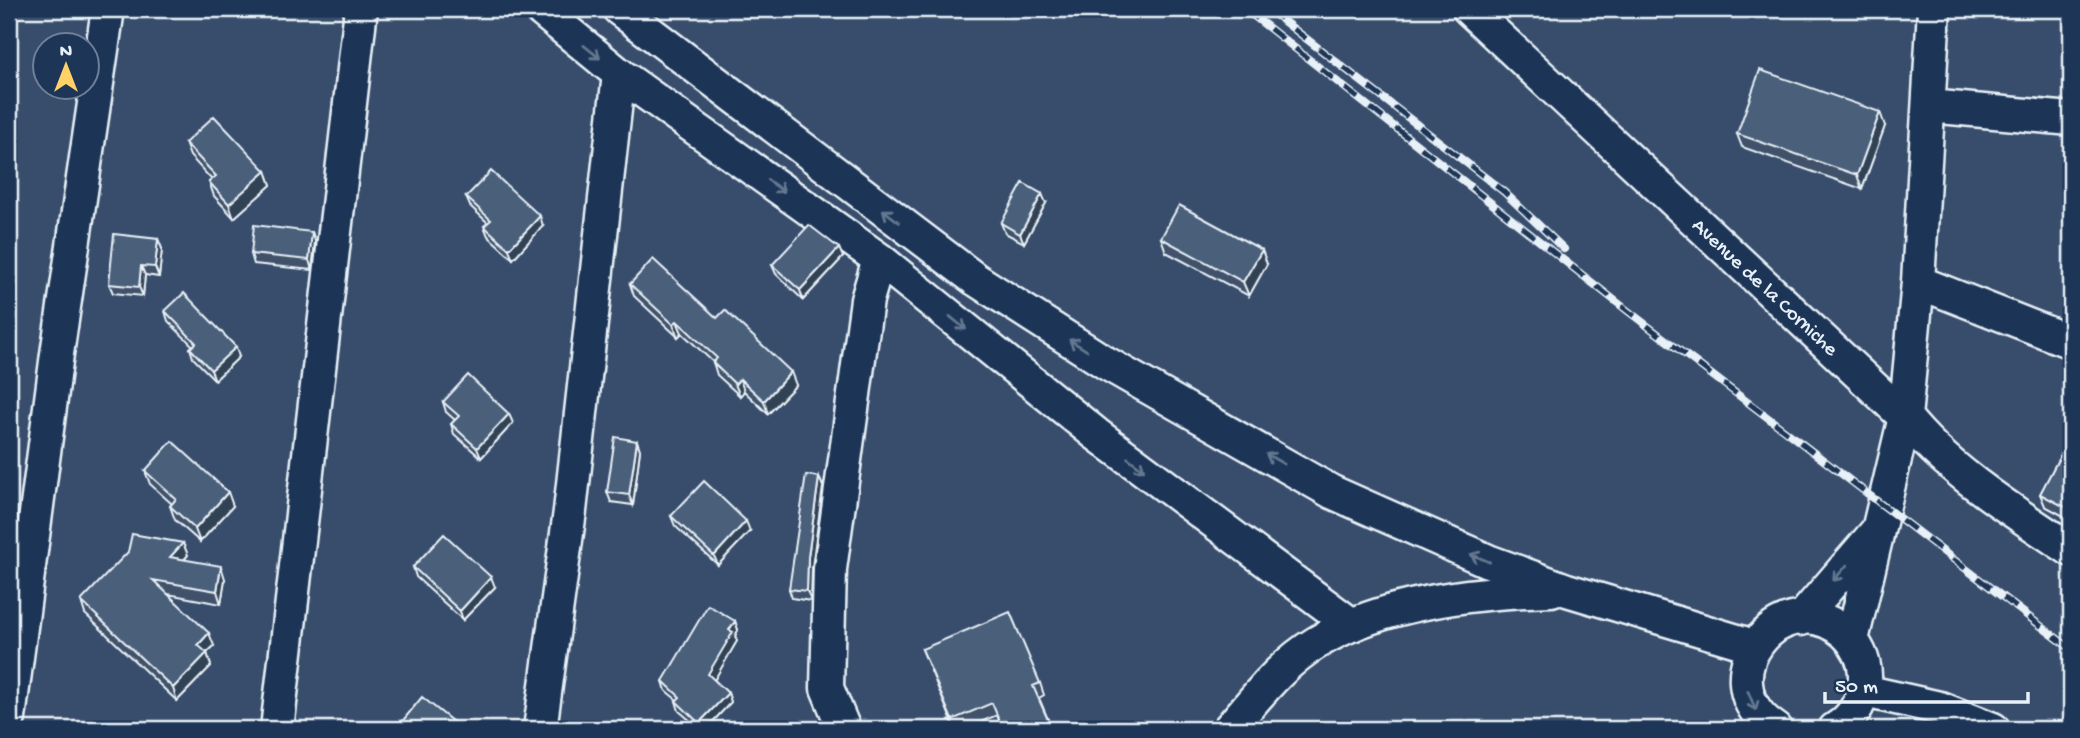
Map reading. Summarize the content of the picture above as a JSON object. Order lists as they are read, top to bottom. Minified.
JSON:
{"streets":{"street":["Avenue de la Corniche"]},"scale_bar":"50 m","north":"top"}
